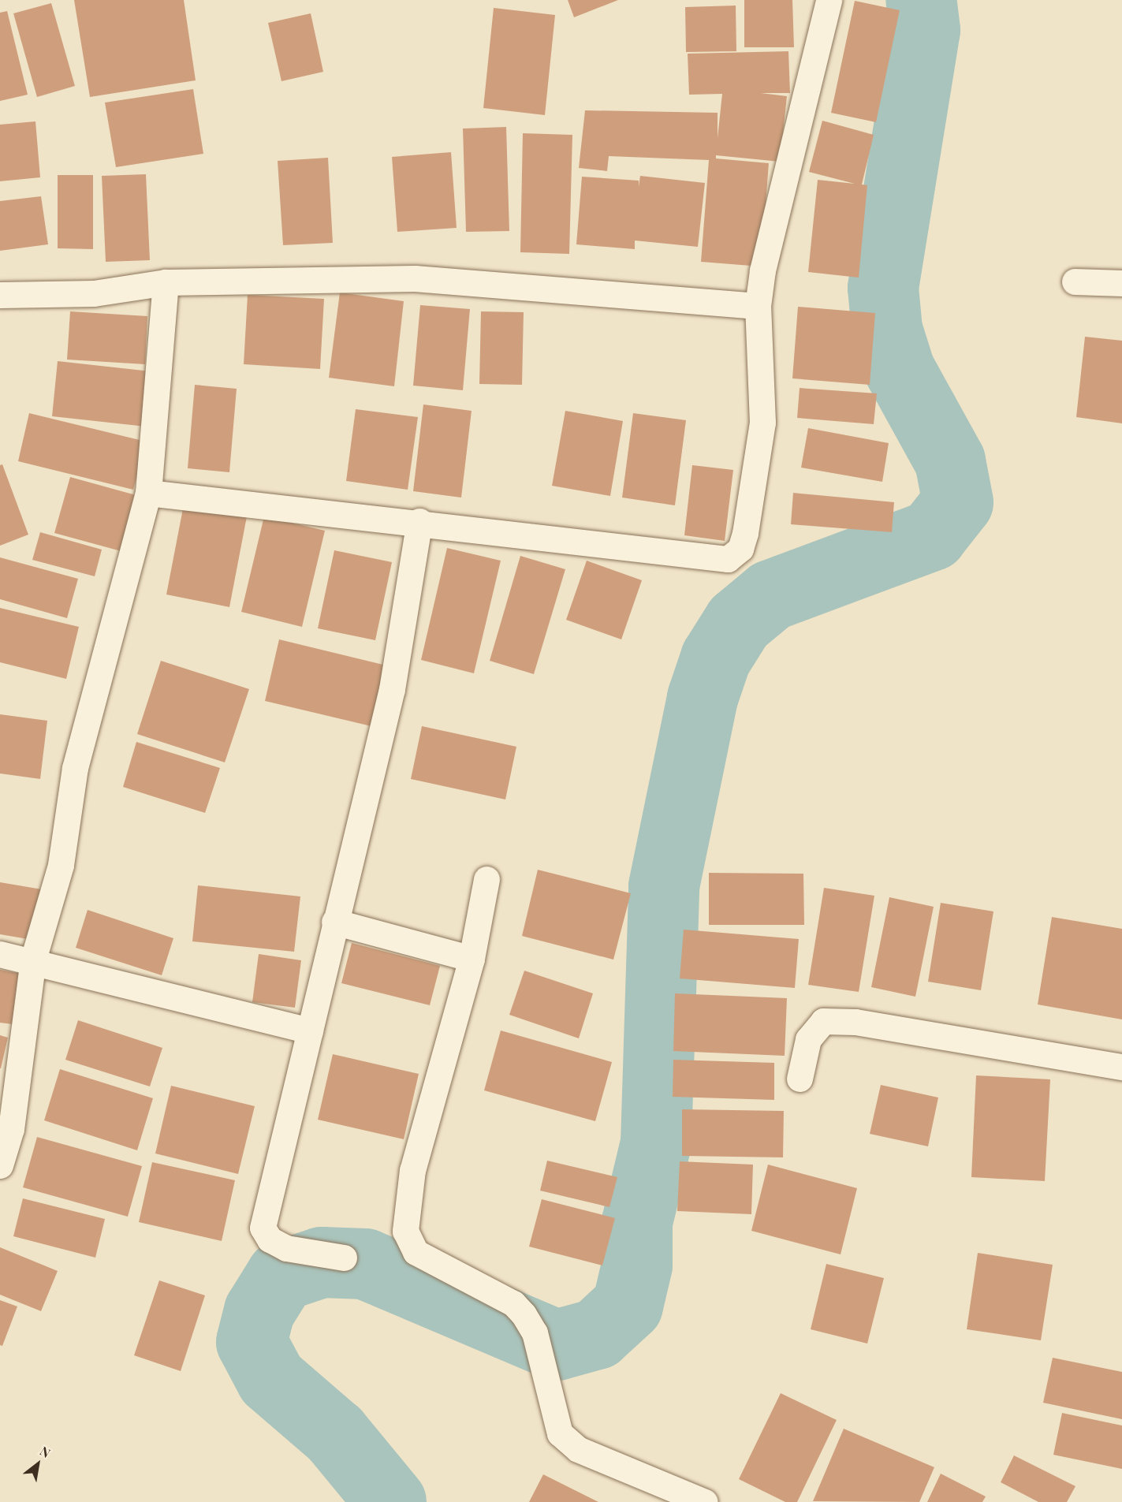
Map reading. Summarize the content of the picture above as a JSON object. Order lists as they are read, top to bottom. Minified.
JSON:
{"north":"top right"}
